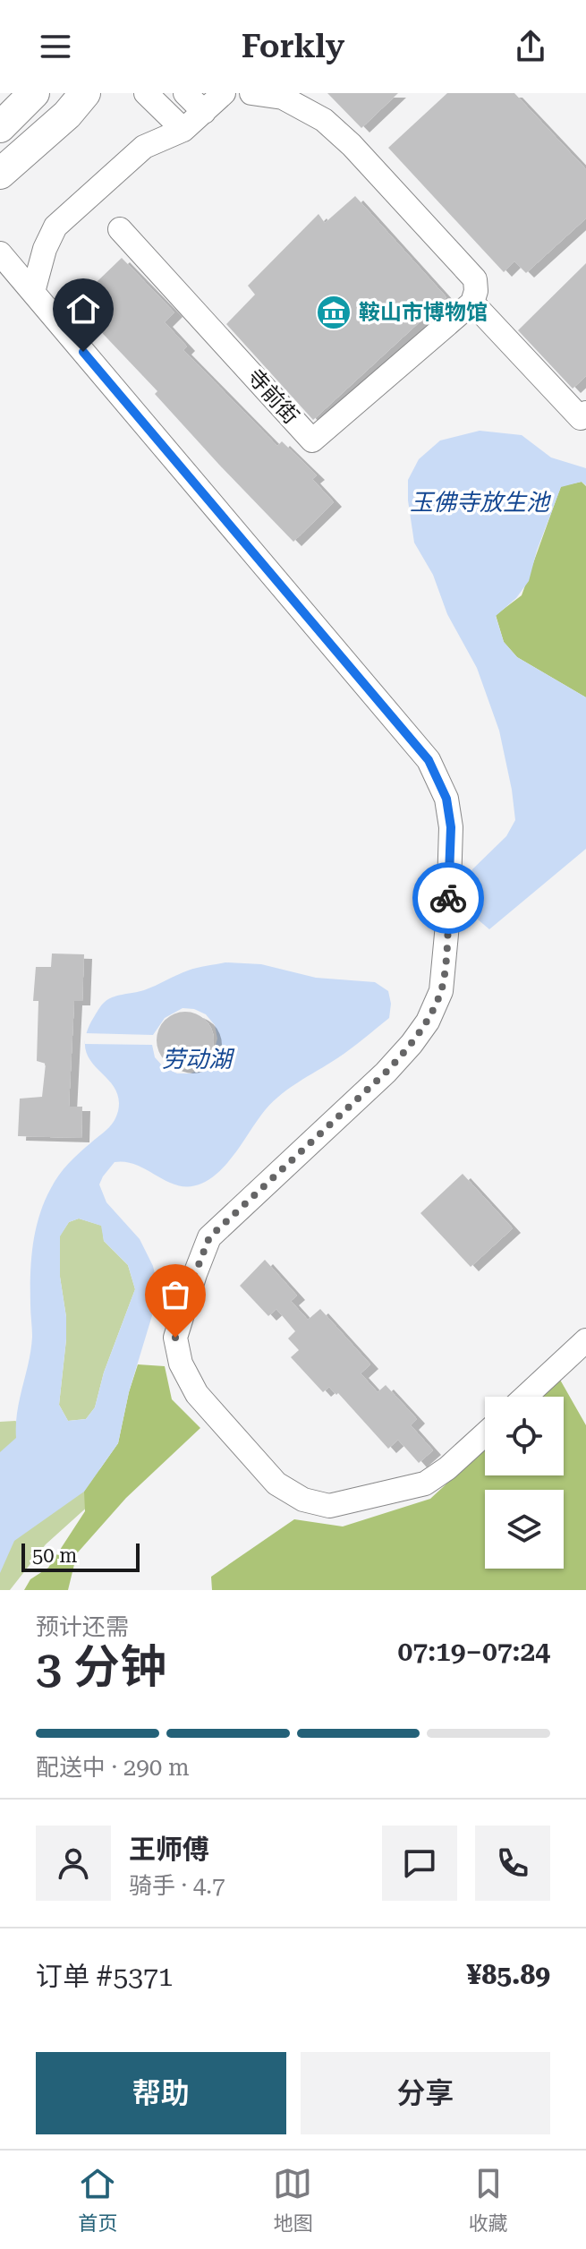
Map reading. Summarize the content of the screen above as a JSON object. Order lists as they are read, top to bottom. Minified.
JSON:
{"streets":{"street":["寺前街"]},"water":["玉佛寺放生池","劳动湖"],"places":{"museum":["鞍山市博物馆"]},"scale_bar":"50 m","page":{"header":"Forkly","scale":"50 m","heading":["3 分钟","预计还需","07:19–07:24"],"panel":["王师傅","骑手 · 4.7","订单 #5371","¥85.89"],"bar":"配送中 · 290 m","buttons":["帮助","分享"],"tabs":["首页","地图","收藏"]}}
